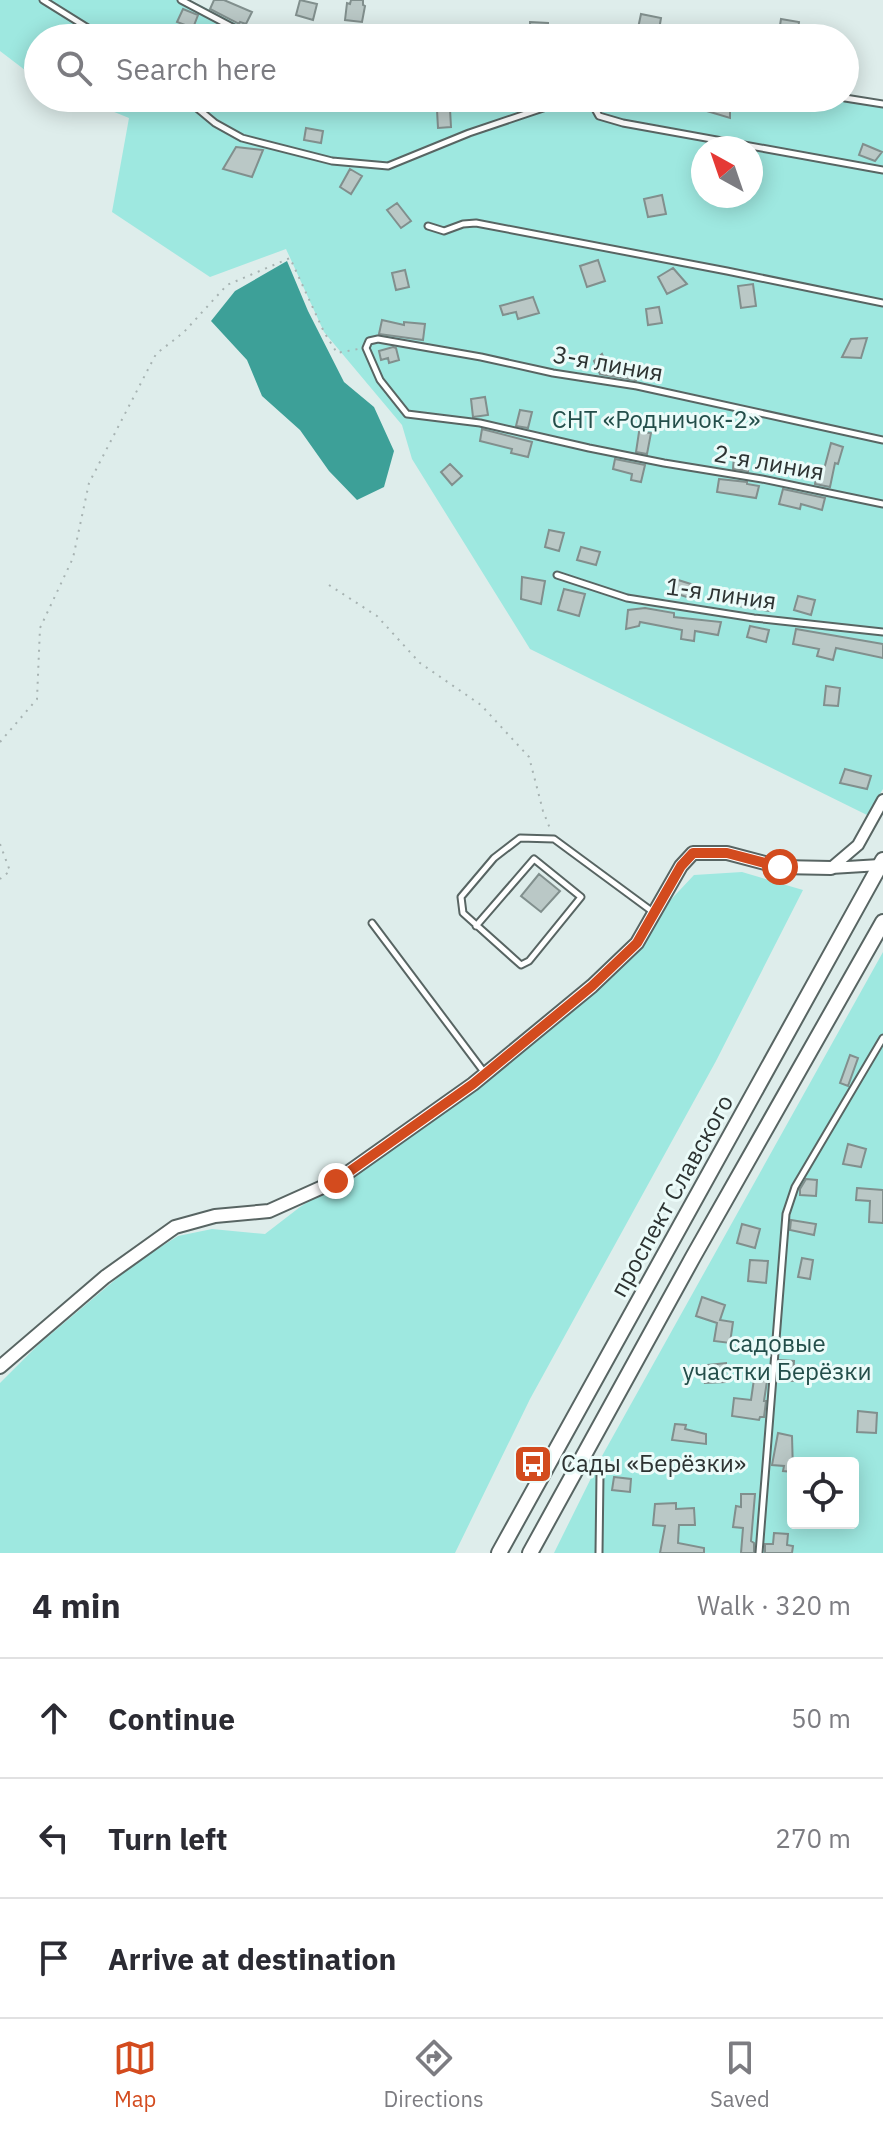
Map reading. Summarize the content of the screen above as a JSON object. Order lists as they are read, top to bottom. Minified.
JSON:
{"streets":{"main road":["проспект Славского"],"lane":["3-я линия","2-я линия","1-я линия"]},"crossings":[["3-я линия","2-я линия"]],"parks":["СНТ «Родничок-2»","садовые участки Берёзки"],"places":{"bus stop":["Сады «Берёзки»"]},"north":"top left","page":{"search":"Search here","heading":["4 min","Walk · 320 m"],"list":[["Continue","50 m"],["Turn left","270 m"],"Arrive at destination"],"nav":["Map","Directions","Saved"]}}
